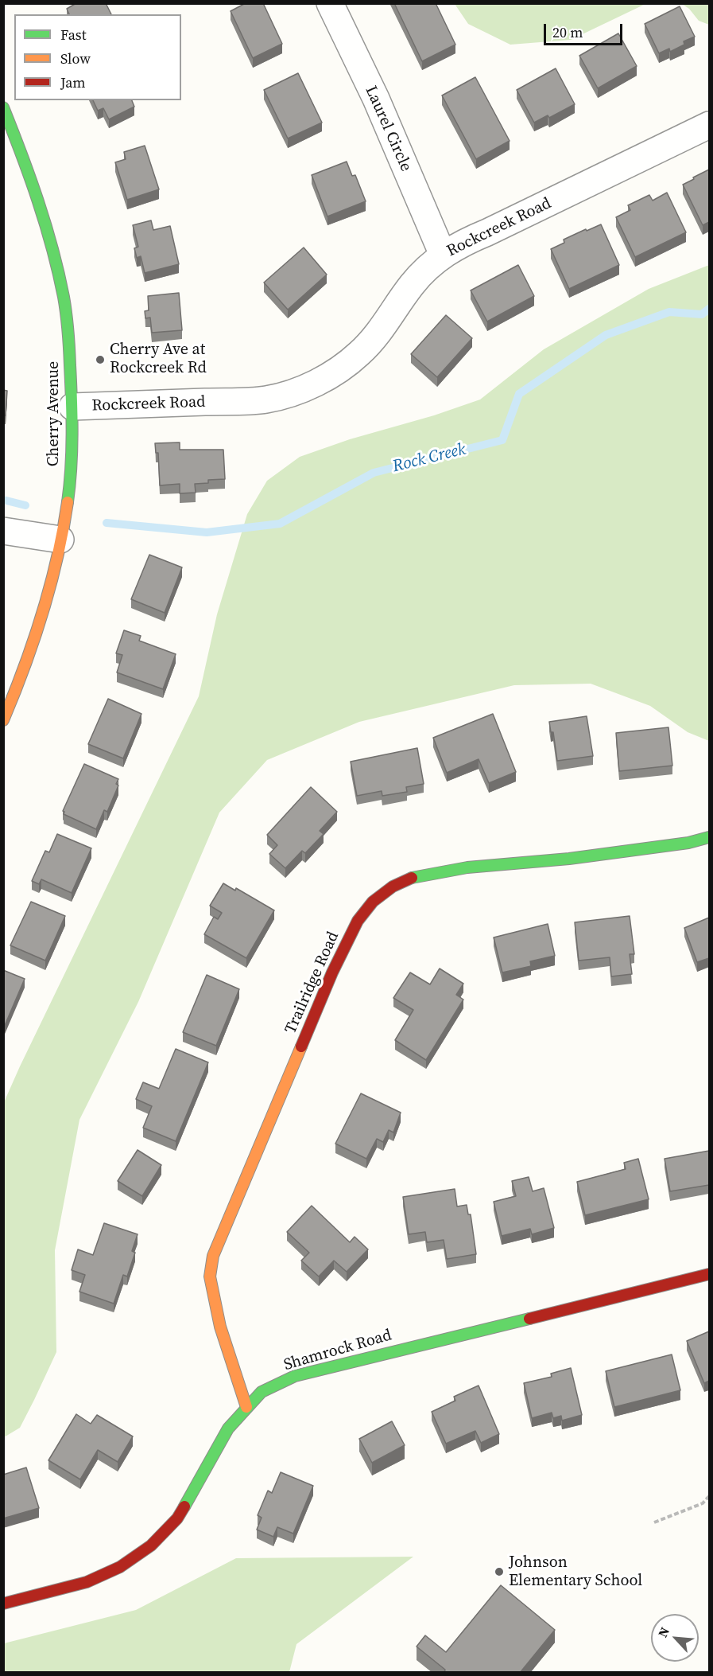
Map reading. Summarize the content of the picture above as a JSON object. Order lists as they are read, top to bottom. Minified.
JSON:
{"streets":{"street":["Laurel Circle","Rockcreek Road","Cherry Avenue","Trailridge Road","Shamrock Road"]},"crossings":[["Laurel Circle","Rockcreek Road"],["Rockcreek Road","Cherry Avenue"],["Trailridge Road","Shamrock Road"]],"water":["Rock Creek"],"places":["Cherry Ave at Rockcreek Rd","Johnson Elementary School"],"legend":["Fast","Slow","Jam"],"scale_bar":"20 m","north":"top left"}
